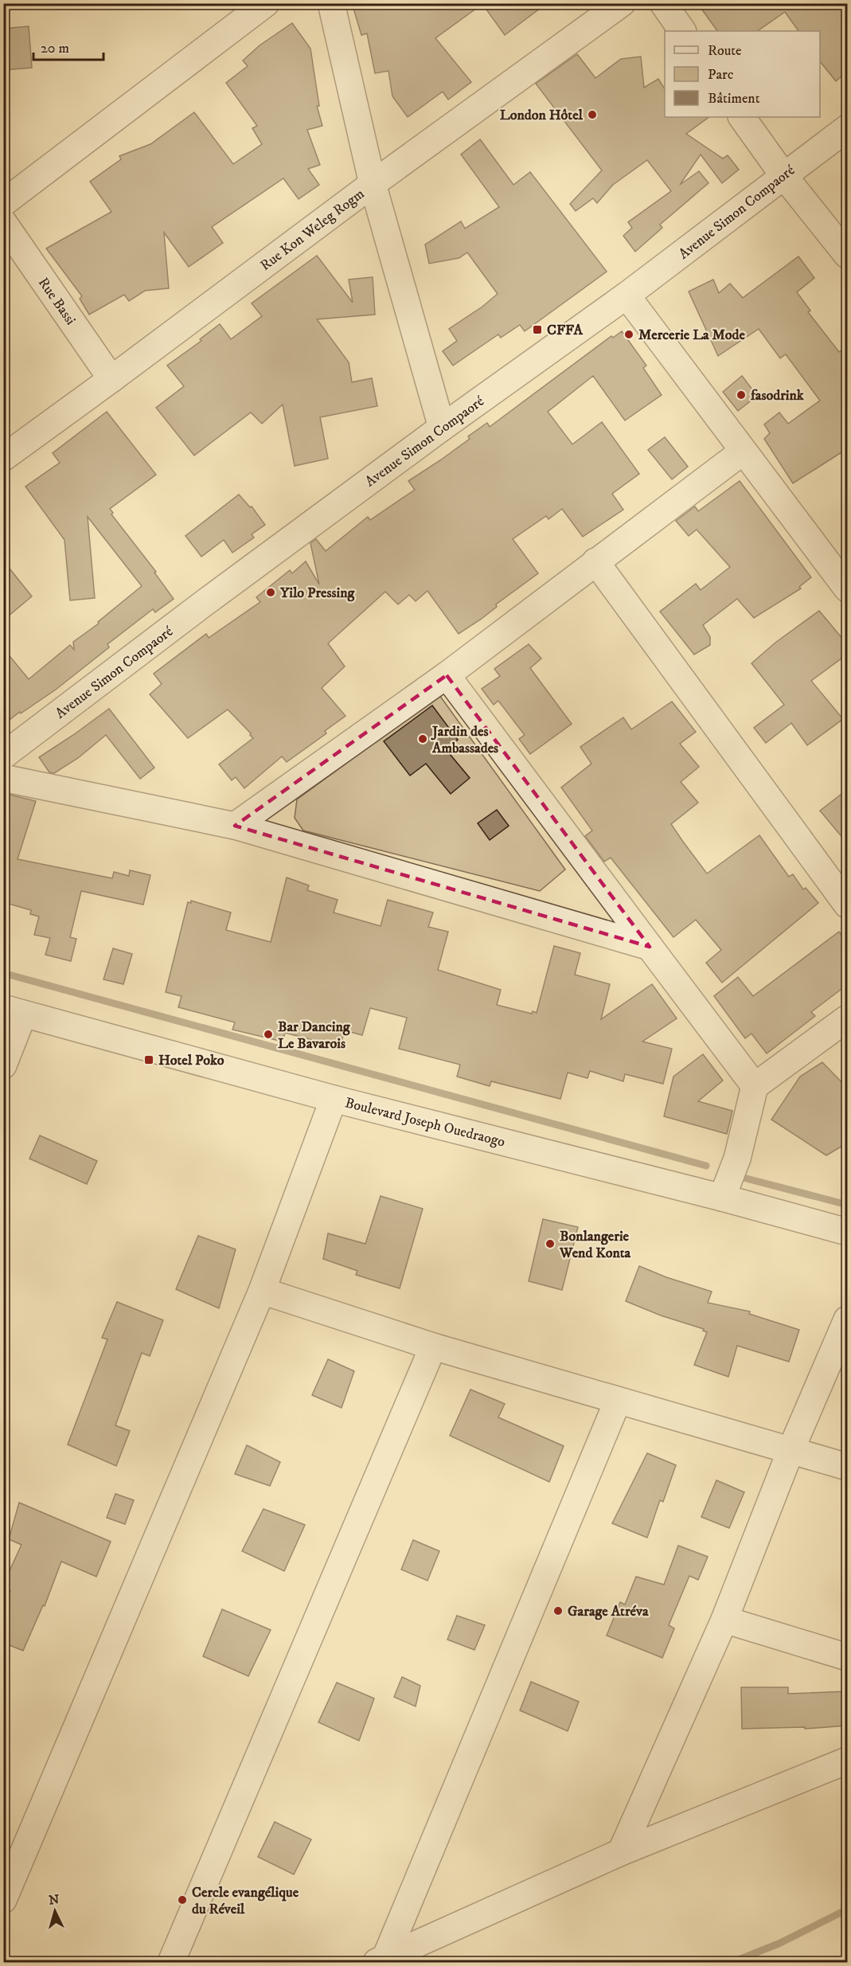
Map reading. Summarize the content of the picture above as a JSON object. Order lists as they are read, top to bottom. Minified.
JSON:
{"streets":{"street":["Avenue Simon Compaoré","Rue Kon Weleg Rogm","Rue Bassi","Boulevard Joseph Ouedraogo"]},"crossings":[["Rue Kon Weleg Rogm","Rue Bassi"]],"places":{"other":["London Hôtel","Mercerie La Mode","fasodrink","Yilo Pressing","Jardin des Ambassades","Bar Dancing Le Bavarois","Bonlangerie Wend Konta","Garage Atréva","Cercle evangélique du Réveil"],"transit":["CFFA","Hotel Poko"]},"legend":["Route","Parc","Bâtiment"],"scale_bar":"20 m","north":"top"}
